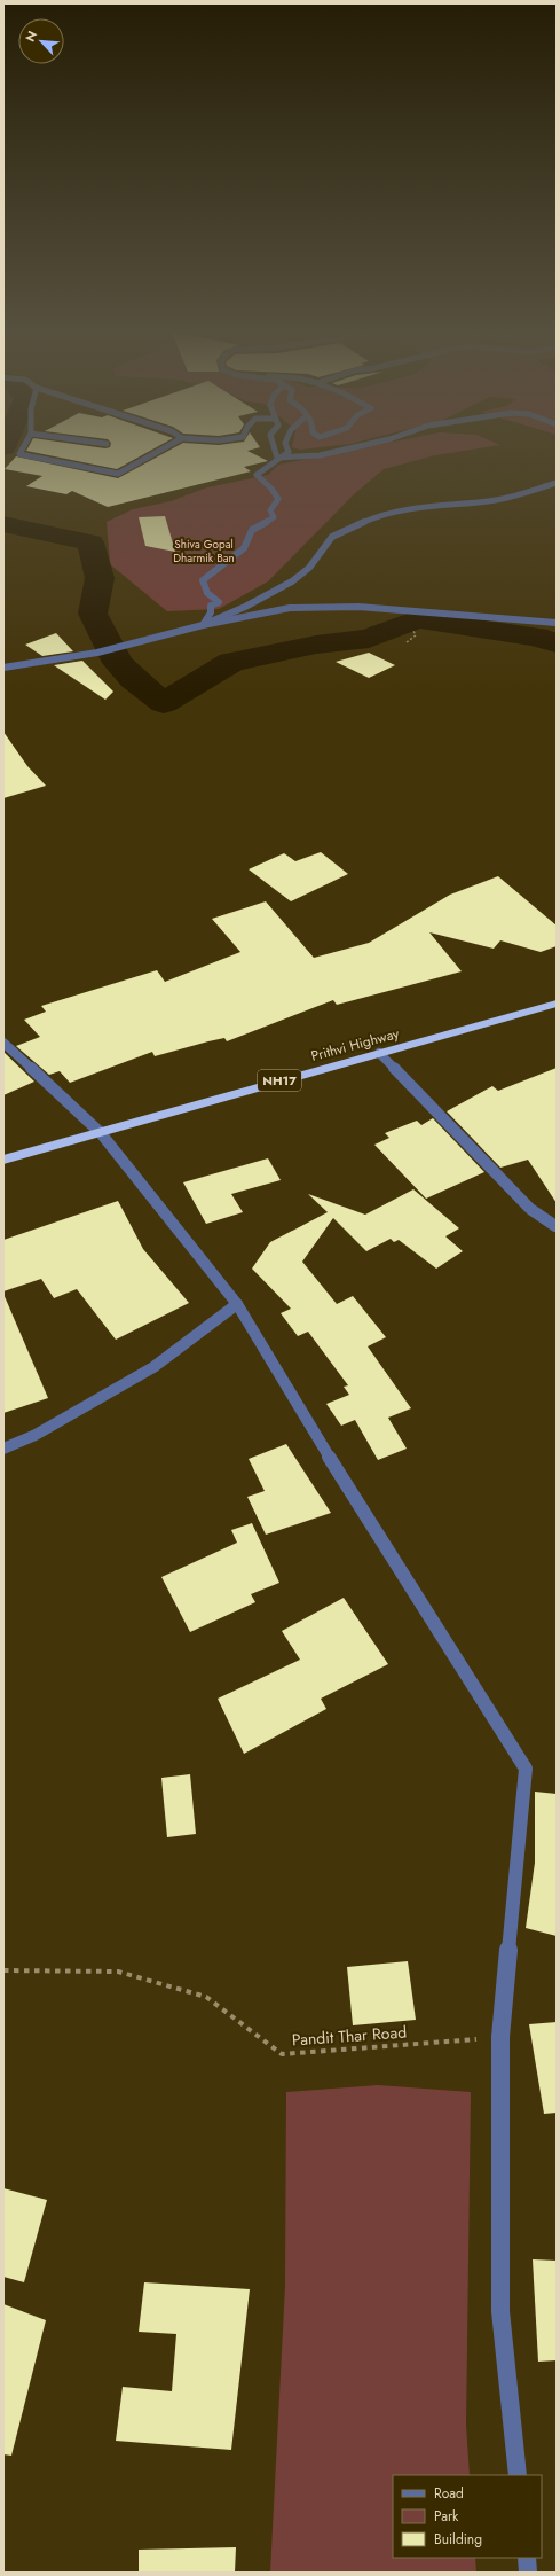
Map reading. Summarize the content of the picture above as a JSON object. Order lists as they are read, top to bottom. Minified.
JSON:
{"streets":{"highway":["Prithvi Highway","NH17"],"path":["Pandit Thar Road"]},"parks":["Shiva Gopal Dharmik Ban"],"legend":["Road","Park","Building"],"north":"top left"}
